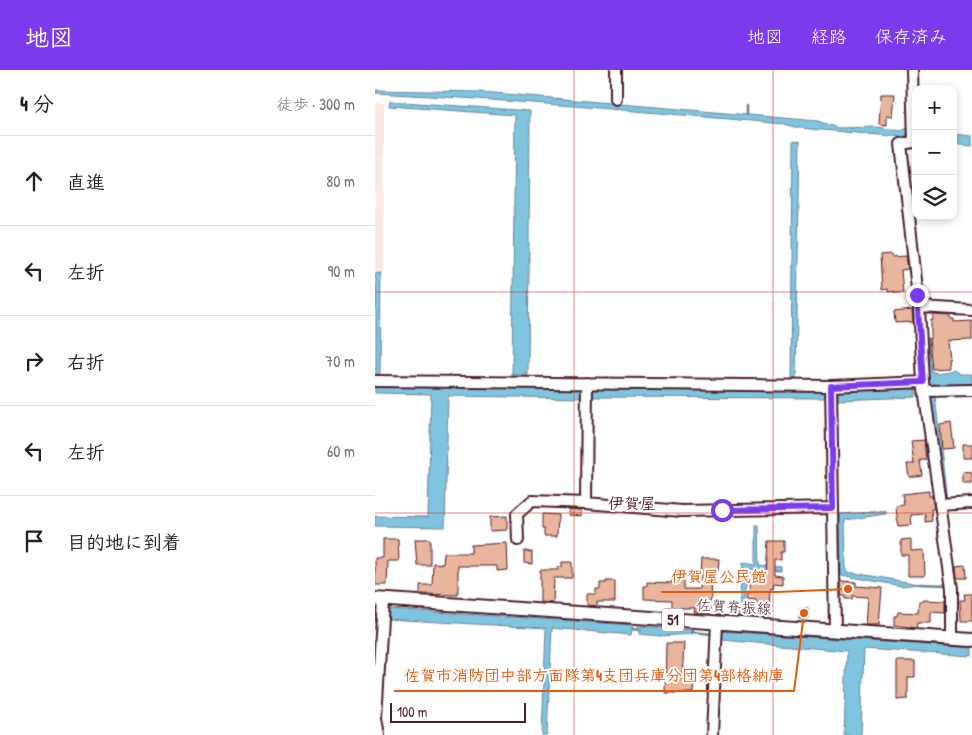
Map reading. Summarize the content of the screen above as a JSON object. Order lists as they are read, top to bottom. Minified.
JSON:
{"streets":{"main road":["佐賀脊振線","51"]},"districts":["伊賀屋"],"places":["伊賀屋公民館","佐賀市消防団中部方面隊第4支団兵庫分団第4部格納庫"],"scale_bar":"100 m","page":{"header":"地図","nav":["地図","経路","保存済み"],"heading":["4 分","徒歩 · 300 m"],"map_buttons":["+","−"],"list":[["直進","80 m"],["左折","90 m"],["右折","70 m"],["左折","60 m"],"目的地に到着"],"scale":"100 m"}}
